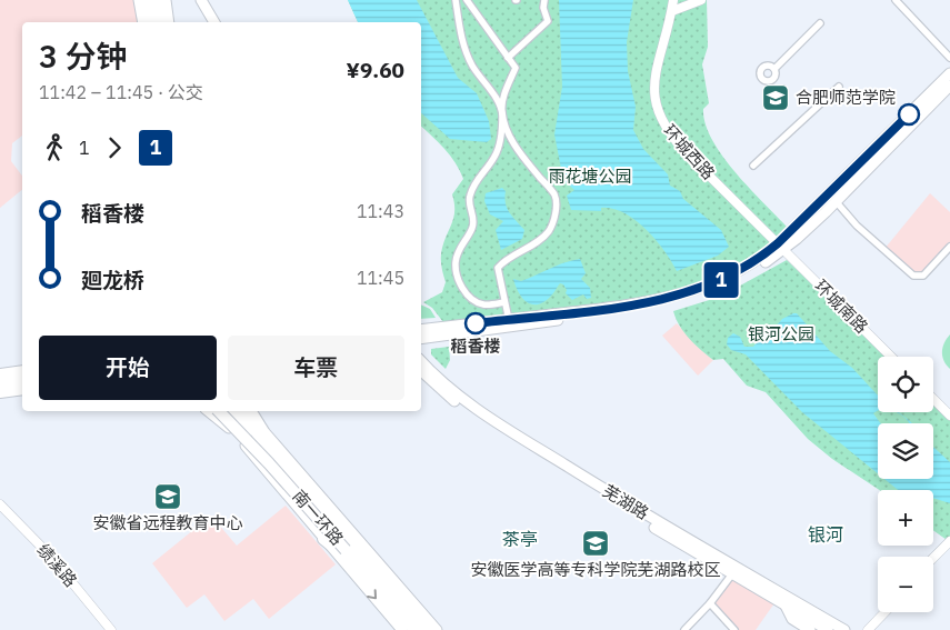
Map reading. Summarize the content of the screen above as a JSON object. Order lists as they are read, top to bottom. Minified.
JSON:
{"streets":{"highway":["南一环路"],"main road":["芜湖路"],"street":["环城西路","环城南路","绩溪路"]},"crossings":[["环城西路","环城南路"]],"districts":["银河","茶亭"],"parks":["雨花塘公园","银河公园"],"places":{"school or university":["合肥师范学院","安徽省远程教育中心","安徽医学高等专科学院芜湖路校区"],"other":["稻香楼"]},"lines":["bus line 1"],"page":{"on_map":"1","heading":["3 分钟","11:42 – 11:45 · 公交","¥9.60"],"legs":["1","1"],"list":[{"name":"稻香楼","value":"11:43"},{"name":"廻龙桥","value":"11:45"}],"buttons":["开始","车票"],"map_buttons":["+","−"]}}
